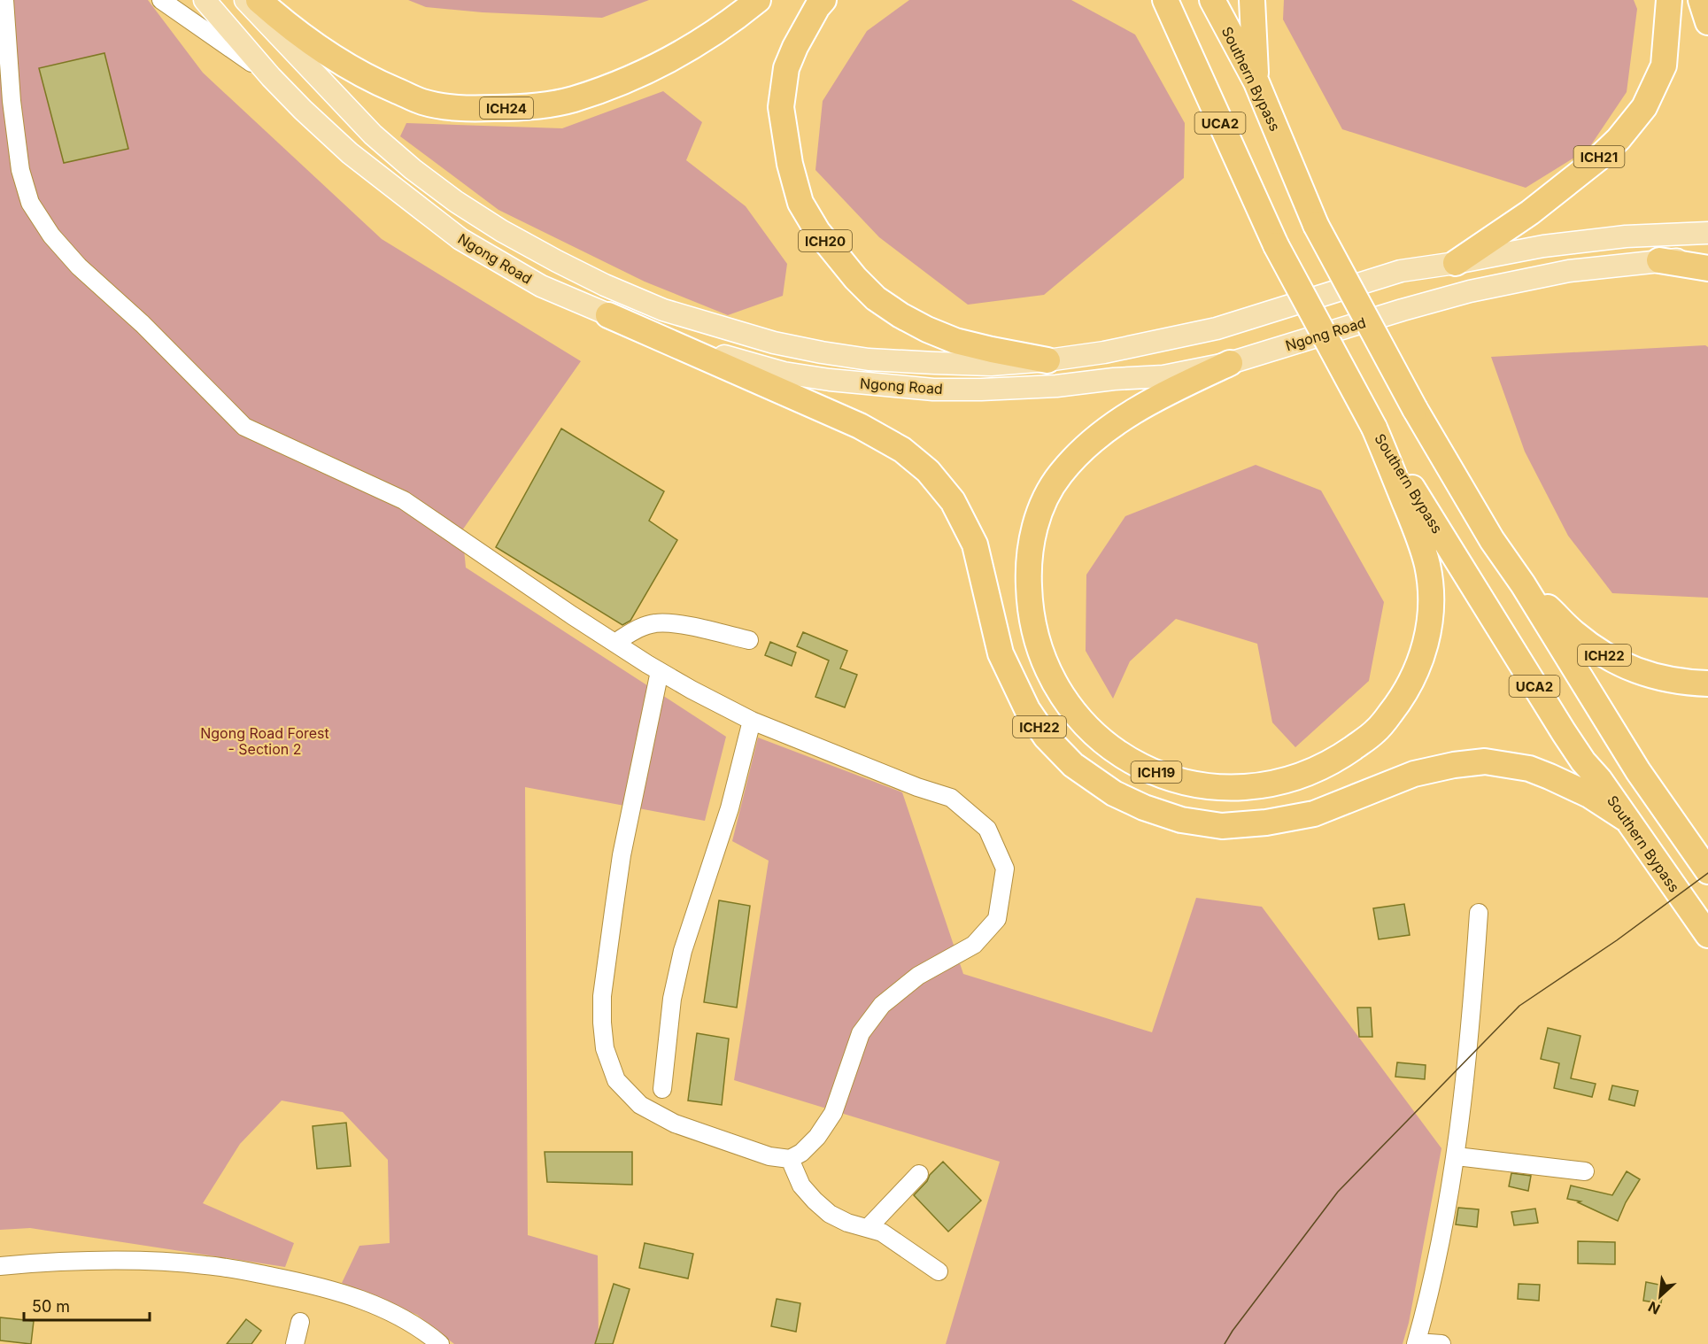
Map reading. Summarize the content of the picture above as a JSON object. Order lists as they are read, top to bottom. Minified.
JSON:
{"streets":{"highway":["Southern Bypass","ICH24","UCA2","ICH21","ICH20","ICH22","ICH19"],"main road":["Ngong Road"]},"crossings":[["Southern Bypass","ICH22"],["Southern Bypass","ICH19"],["ICH21","Ngong Road"],["ICH20","Ngong Road"],["Ngong Road","ICH22"],["Ngong Road","ICH19"]],"parks":["Ngong Road Forest - Section 2"],"scale_bar":"50 m","north":"bottom left"}
